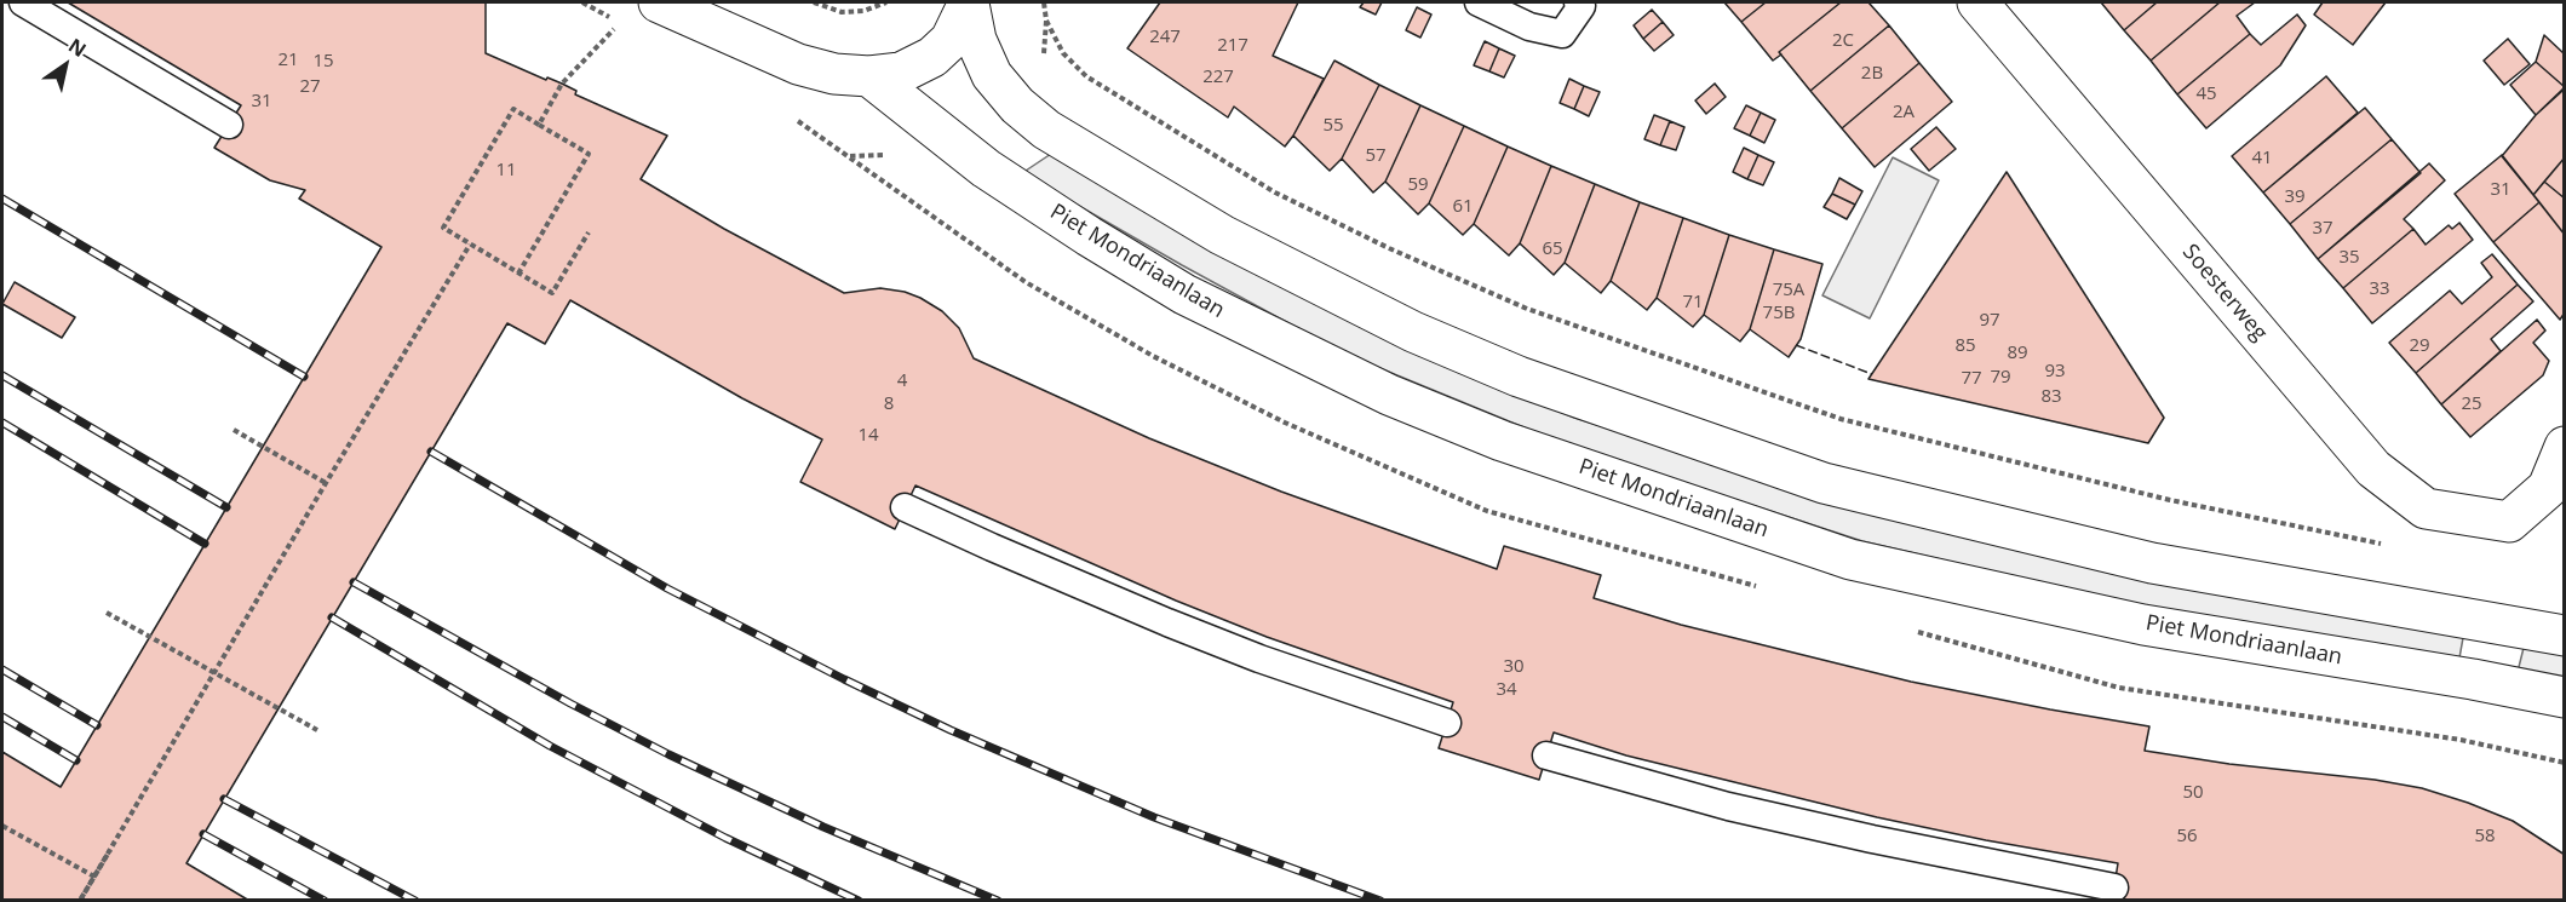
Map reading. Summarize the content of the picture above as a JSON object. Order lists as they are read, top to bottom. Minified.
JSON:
{"streets":{"street":["Piet Mondriaanlaan","Soesterweg"]},"house_numbers":["247","2C","217","21","15","2B","227","27","45","31","2A","55","57","41","11","59","31","39","61","37","65","35","33","75A","71","75B","97","85","29","89","93","79","77","4","83","8","25","14","30","34","50","56","58"],"north":"top right"}
